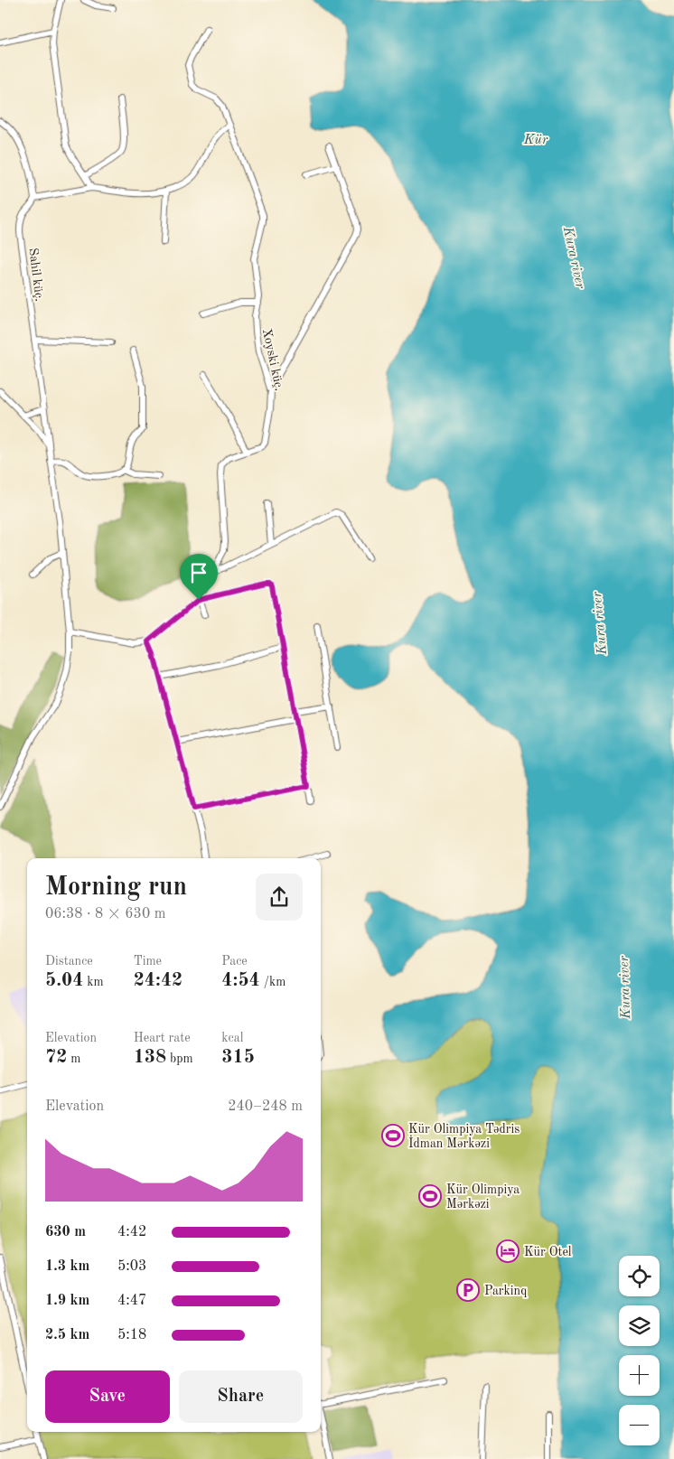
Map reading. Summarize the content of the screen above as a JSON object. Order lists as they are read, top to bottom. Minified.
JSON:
{"streets":{"street":["Sahil küç.","Xoyski küç."]},"water":["Kür","Kura river"],"places":{"sports":["Kür Olimpiya Tədris İdman Mərkəzi","Kür Olimpiya Mərkəzi"],"hotel":["Kür Otel"],"parking":["Parkinq"]},"page":{"heading":["Morning run","06:38 · 8 × 630 m"],"stats":[["Distance","5.04 km"],["Time","24:42"],["Pace","4:54 /km"],["Elevation","72 m"],["Heart rate","138 bpm"],["kcal","315"]],"chart":["Elevation","240–248 m"],"list":[{"name":"630 m","note":"4:42"},{"name":"1.3 km","note":"5:03"},{"name":"1.9 km","note":"4:47"},{"name":"2.5 km","note":"5:18"}],"map_buttons":["+","−"],"buttons":["Save","Share"]}}
